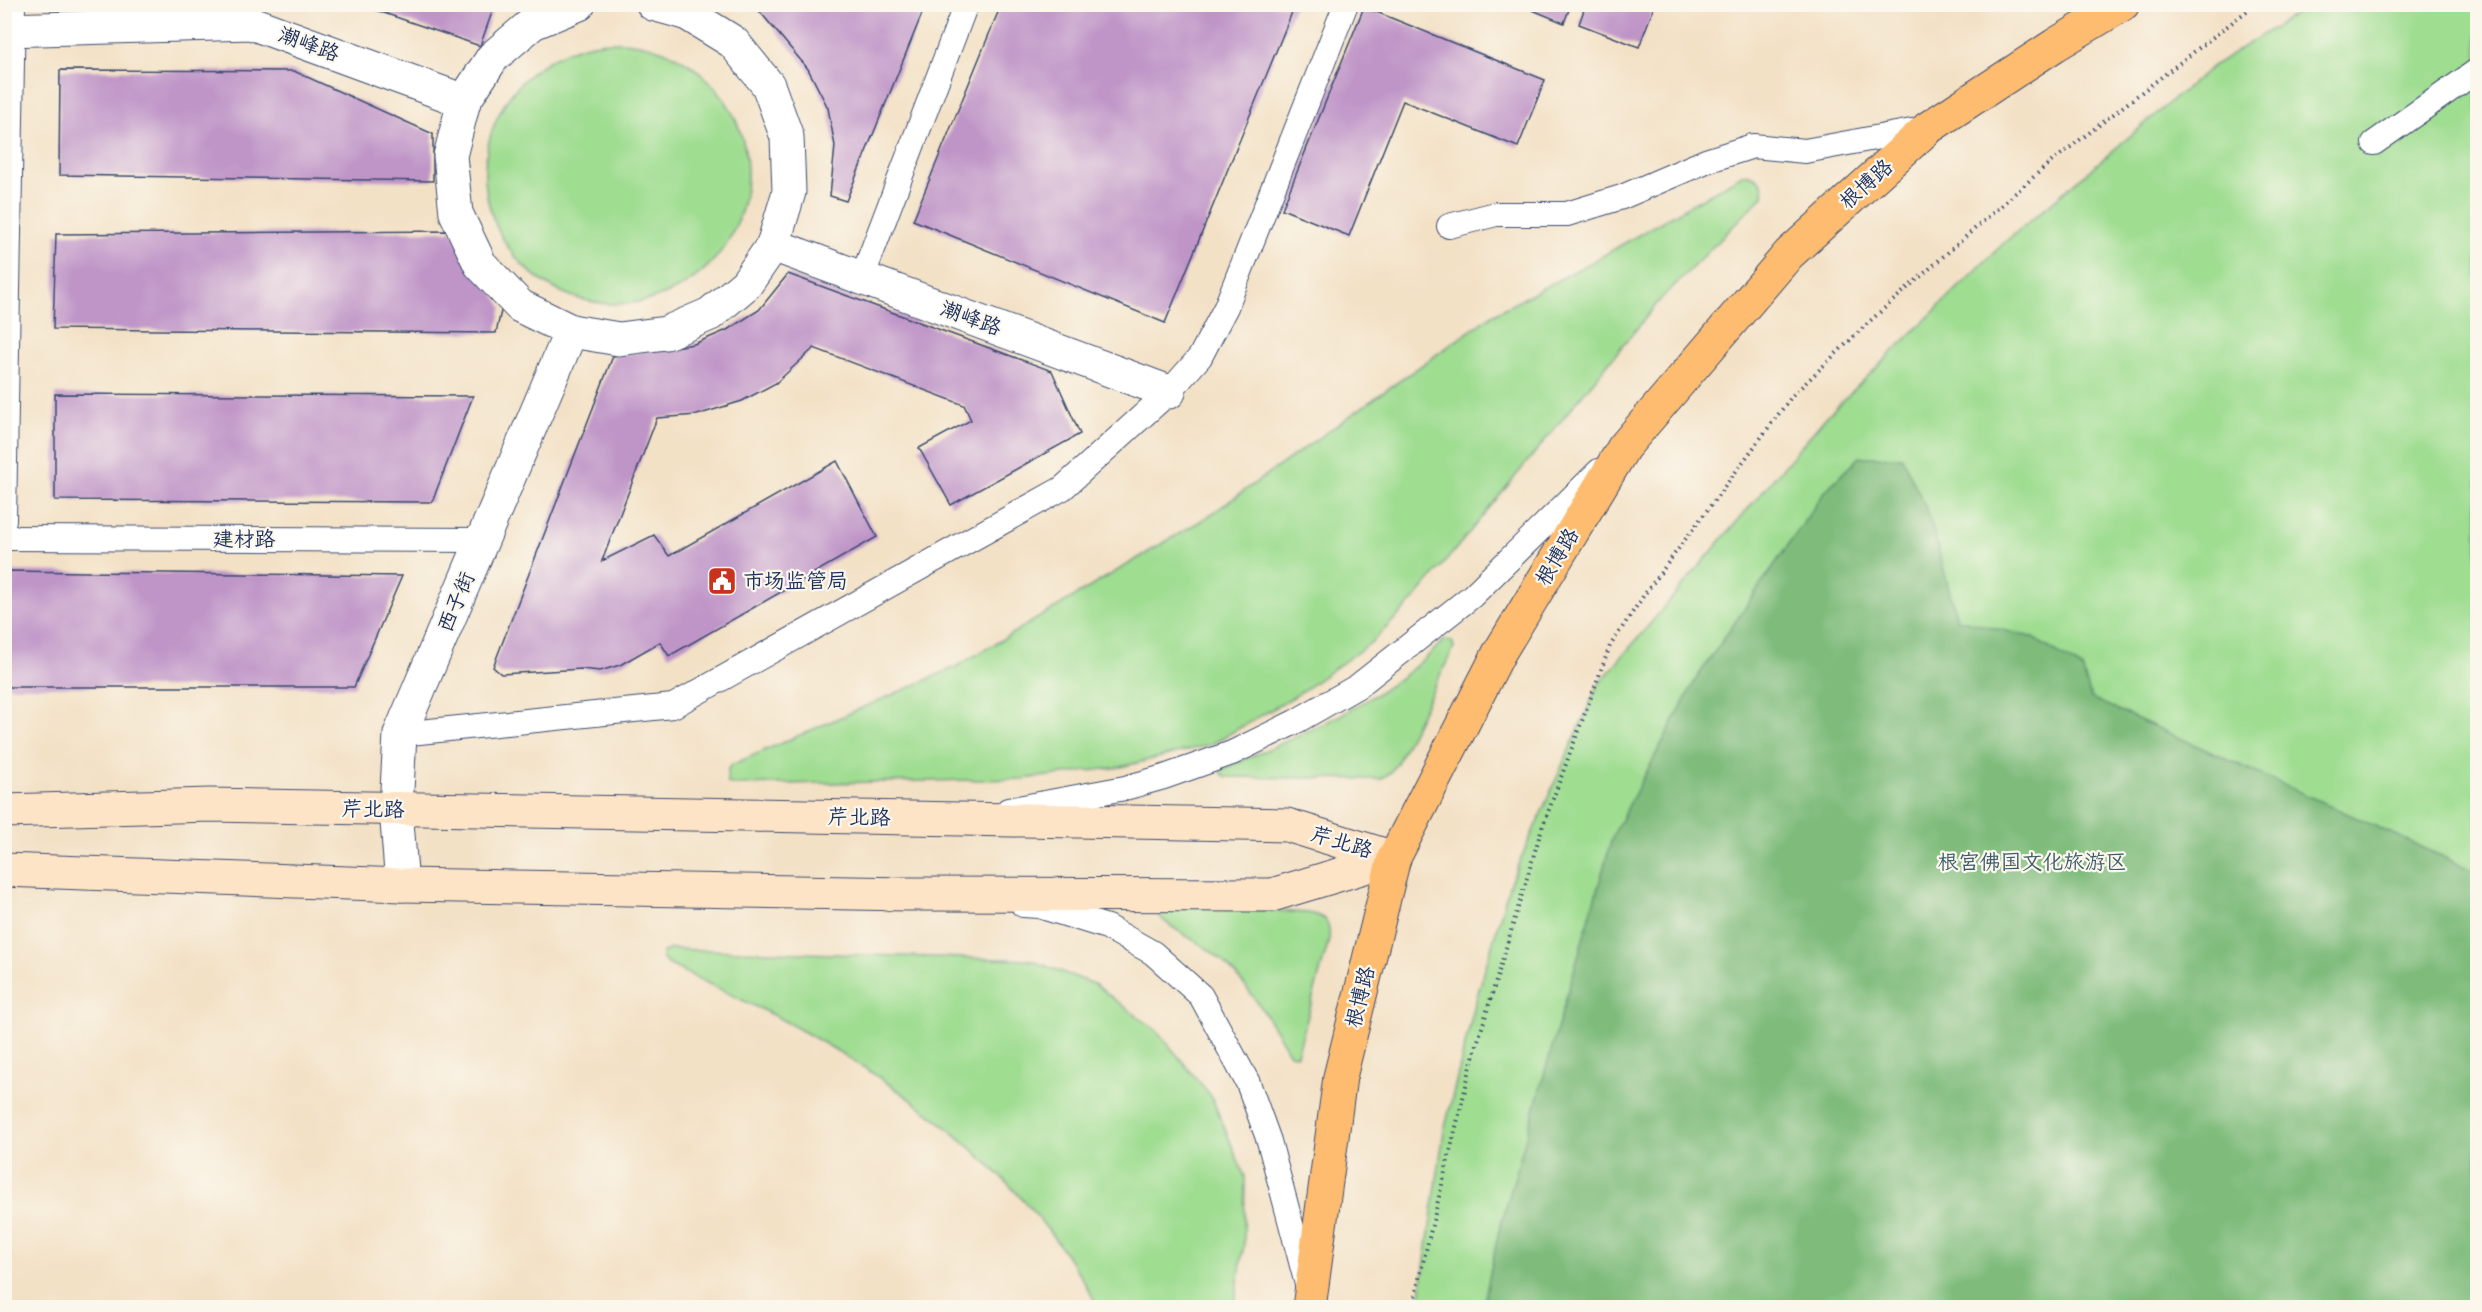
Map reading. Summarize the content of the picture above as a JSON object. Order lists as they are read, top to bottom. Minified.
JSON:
{"streets":{"highway":["根博路"],"main road":["芹北路"],"street":["潮峰路","西子街"],"lane":["建材路"]},"crossings":[["根博路","芹北路"],["建材路","西子街"],["西子街","芹北路"]],"parks":["根宫佛国文化旅游区"],"places":{"public building":["市场监管局"]}}
